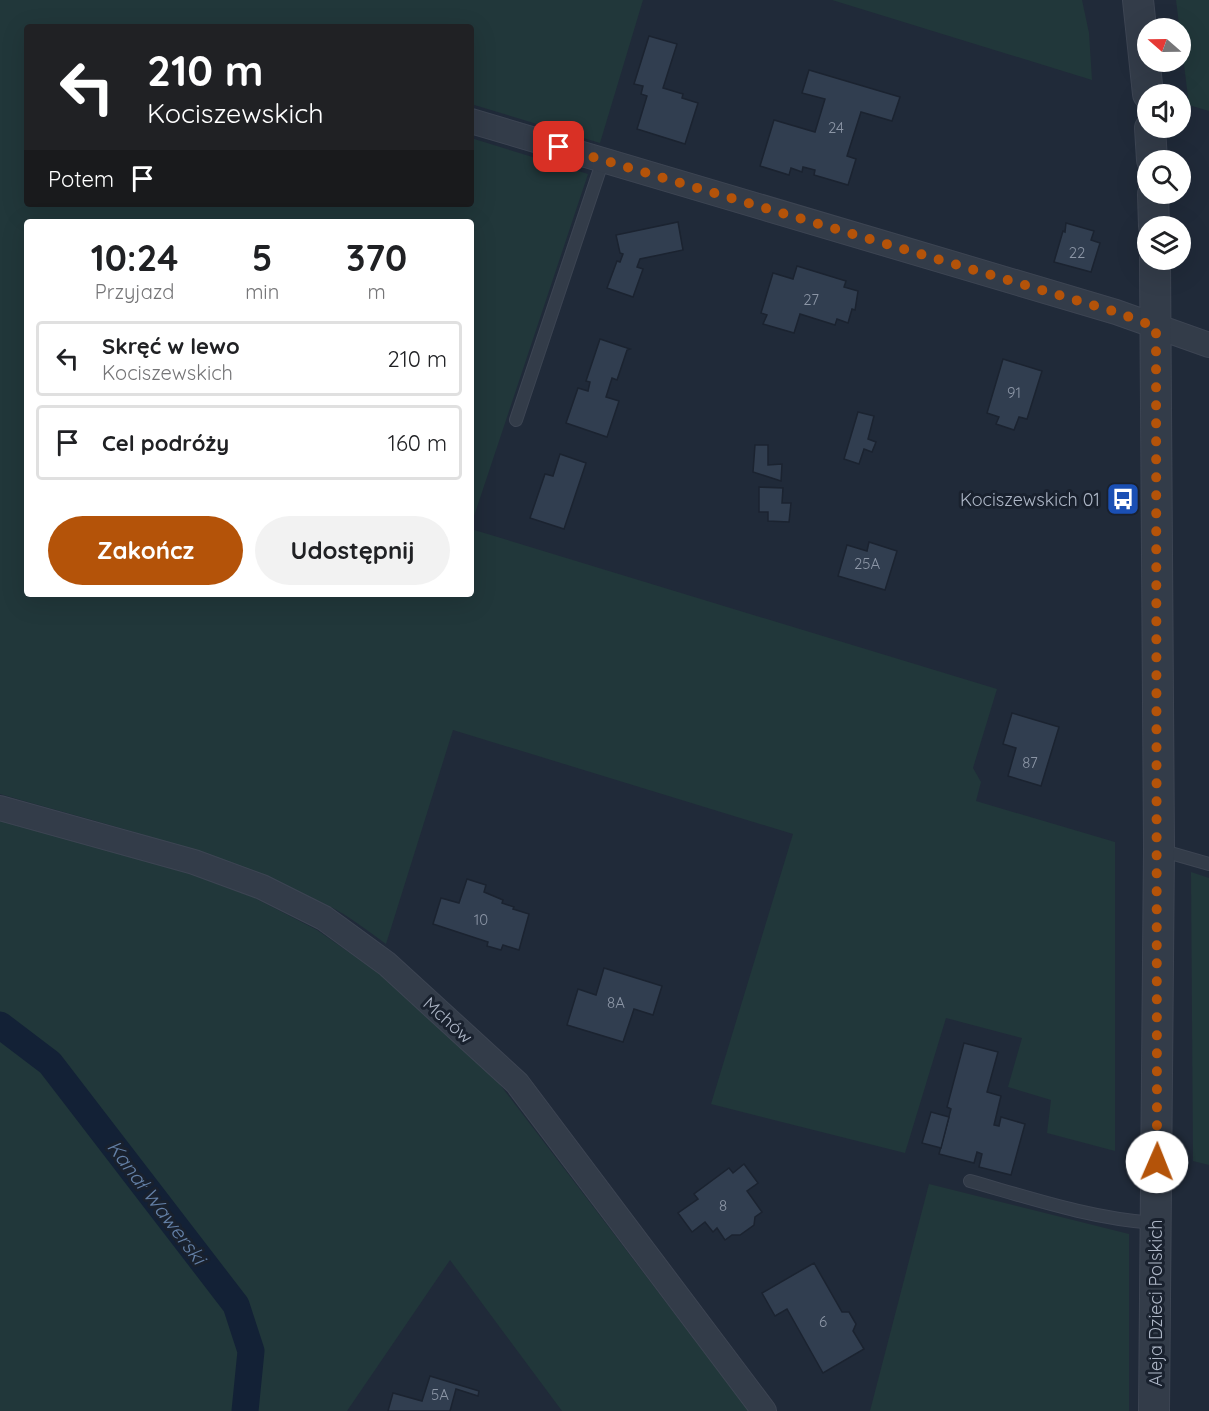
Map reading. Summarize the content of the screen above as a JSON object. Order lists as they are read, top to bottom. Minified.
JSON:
{"streets":{"street":["Mchów","Aleja Dzieci Polskich"]},"water":["Kanał Wawerski"],"places":{"bus stop":["Kociszewskich 01"]},"house_numbers":["24","22","27","91","25A","87","10","8A","8","6","5A"],"north":"left","page":{"turn":["210 m","Kociszewskich"],"then":"Potem","eta":["10:24","Przyjazd","5","min","370","m"],"list":[{"name":"Skręć w lewo","note":"Kociszewskich","value":"210 m"},{"name":"Cel podróży","value":"160 m"}],"buttons":["Zakończ","Udostępnij"]}}
